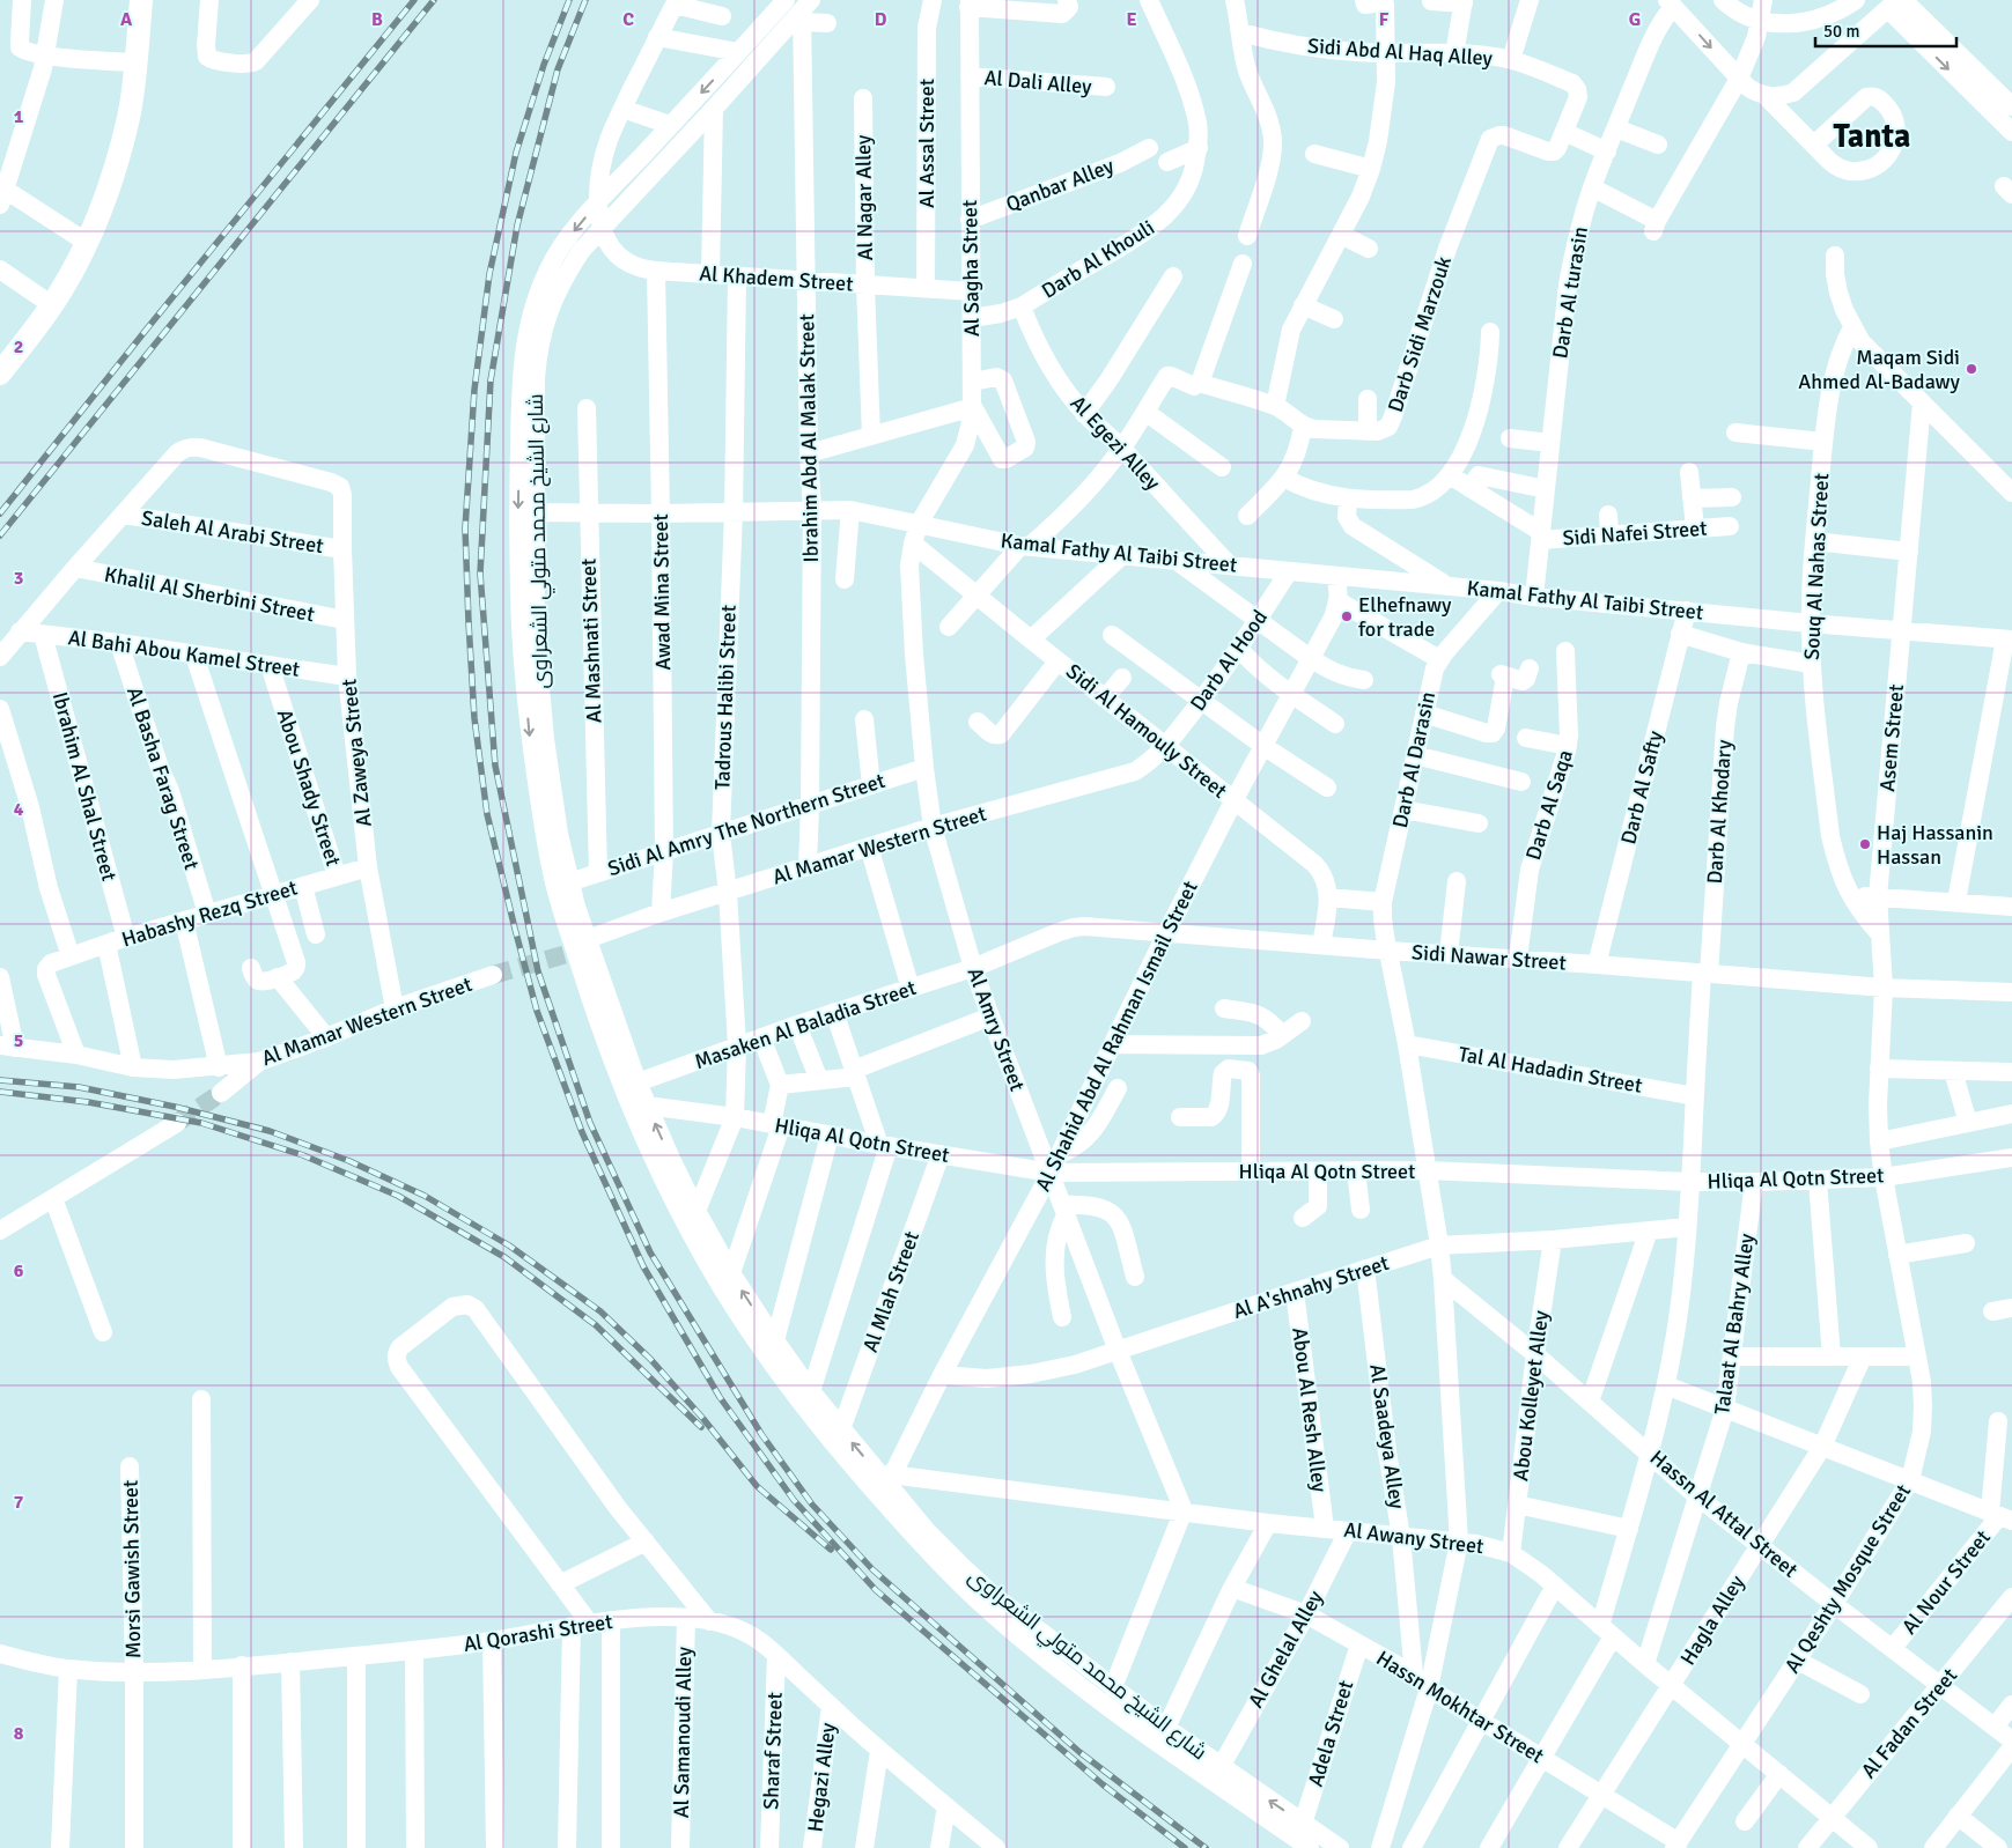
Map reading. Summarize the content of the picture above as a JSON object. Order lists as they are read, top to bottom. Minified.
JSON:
{"streets":{"street":["Sidi Abd Al Haq Alley","Al Dali Alley","Al Assal Street","Qanbar Alley","Al Nagar Alley","Darb Al Khouli","Al Sagha Street","Al Khadem Street","Darb Al turasin","Darb Sidi Marzouk","Ibrahim Abd Al Malak Street","Al Egezi Alley","Saleh Al Arabi Street","Sidi Nafei Street","شارع الشيخ محمد متولي الشعراوى","Kamal Fathy Al Taibi Street","Souq Al Nahas Street","Awad Mina Street","Khalil Al Sherbini Street","Al Mashnati Street","Al Bahi Abou Kamel Street","Darb Al Hood","Tadrous Halibi Street","Sidi Al Hamouly Street","Asem Street","Al Zaweya Street","Darb Al Darasin","Al Basha Farag Street","Ibrahim Al Shal Street","Abou Shady Street","Darb Al Safty","Darb Al Saqa","Darb Al Khodary","Sidi Al Amry The Northern Street","Al Mamar Western Street","Habashy Rezq Street","Sidi Nawar Street","Masaken Al Baladia Street","Al Amry Street","Al Shahid Abd Al Rahman Ismail Street","Tal Al Hadadin Street","Hliqa Al Qotn Street","Al A'shnahy Street","Al Mlah Street","Talaat Al Bahry Alley","Abou Kolleyet Alley","Abou Al Resh Alley","Al Saadeya Alley","Hassn Al Attal Street","Al Awany Street","Morsi Gawish Street","Al Qeshty Mosque Street","Al Nour Street","Hagla Alley","Al Qorashi Street","Al Ghelal Alley","Hassn Mokhtar Street","Al Fadan Street","Al Samanoudi Alley","Adela Street","Sharaf Street","Hegazi Alley"]},"crossings":[["Sidi Abd Al Haq Alley","Darb Sidi Marzouk"],["Al Dali Alley","Al Sagha Street"],["Al Assal Street","Al Khadem Street"],["Qanbar Alley","Al Sagha Street"],["Al Nagar Alley","Al Khadem Street"],["Darb Al Khouli","Al Sagha Street"],["Darb Al Khouli","Al Egezi Alley"],["Al Sagha Street","Al Khadem Street"],["Al Sagha Street","Kamal Fathy Al Taibi Street"],["Al Sagha Street","Al Amry Street"],["Al Khadem Street","Ibrahim Abd Al Malak Street"],["Al Khadem Street","شارع الشيخ محمد متولي الشعراوى"],["Al Khadem Street","Awad Mina Street"],["Al Khadem Street","Tadrous Halibi Street"],["Darb Al turasin","Sidi Nafei Street"],["Darb Al turasin","Kamal Fathy Al Taibi Street"],["Ibrahim Abd Al Malak Street","شارع الشيخ محمد متولي الشعراوى"],["Ibrahim Abd Al Malak Street","Kamal Fathy Al Taibi Street"],["Ibrahim Abd Al Malak Street","Sidi Al Amry The Northern Street"],["Ibrahim Abd Al Malak Street","Al Mamar Western Street"],["Al Egezi Alley","Kamal Fathy Al Taibi Street"],["Saleh Al Arabi Street","Al Zaweya Street"],["شارع الشيخ محمد متولي الشعراوى","Kamal Fathy Al Taibi Street"],["شارع الشيخ محمد متولي الشعراوى","Sidi Al Amry The Northern Street"],["شارع الشيخ محمد متولي الشعراوى","Al Mamar Western Street"],["شارع الشيخ محمد متولي الشعراوى","Masaken Al Baladia Street"],["شارع الشيخ محمد متولي الشعراوى","Al Shahid Abd Al Rahman Ismail Street"],["شارع الشيخ محمد متولي الشعراوى","Hliqa Al Qotn Street"],["شارع الشيخ محمد متولي الشعراوى","Al Mlah Street"],["شارع الشيخ محمد متولي الشعراوى","Al Awany Street"],["شارع الشيخ محمد متولي الشعراوى","Al Ghelal Alley"],["شارع الشيخ محمد متولي الشعراوى","Adela Street"],["Kamal Fathy Al Taibi Street","Souq Al Nahas Street"],["Kamal Fathy Al Taibi Street","Awad Mina Street"],["Kamal Fathy Al Taibi Street","Al Mashnati Street"],["Kamal Fathy Al Taibi Street","Darb Al Hood"],["Kamal Fathy Al Taibi Street","Tadrous Halibi Street"],["Kamal Fathy Al Taibi Street","Asem Street"],["Kamal Fathy Al Taibi Street","Darb Al Darasin"],["Kamal Fathy Al Taibi Street","Darb Al Safty"],["Kamal Fathy Al Taibi Street","Al Amry Street"],["Kamal Fathy Al Taibi Street","Al Shahid Abd Al Rahman Ismail Street"],["Souq Al Nahas Street","Asem Street"],["Awad Mina Street","Sidi Al Amry The Northern Street"],["Awad Mina Street","Al Mamar Western Street"],["Khalil Al Sherbini Street","Al Zaweya Street"],["Al Mashnati Street","Sidi Al Amry The Northern Street"],["Al Bahi Abou Kamel Street","Al Zaweya Street"],["Al Bahi Abou Kamel Street","Al Basha Farag Street"],["Al Bahi Abou Kamel Street","Ibrahim Al Shal Street"],["Al Bahi Abou Kamel Street","Abou Shady Street"],["Darb Al Hood","Sidi Al Hamouly Street"],["Darb Al Hood","Al Mamar Western Street"],["Tadrous Halibi Street","Sidi Al Amry The Northern Street"],["Tadrous Halibi Street","Al Mamar Western Street"],["Tadrous Halibi Street","Masaken Al Baladia Street"],["Tadrous Halibi Street","Hliqa Al Qotn Street"],["Sidi Al Hamouly Street","Al Mamar Western Street"],["Sidi Al Hamouly Street","Sidi Nawar Street"],["Sidi Al Hamouly Street","Al Amry Street"],["Sidi Al Hamouly Street","Al Shahid Abd Al Rahman Ismail Street"],["Asem Street","Sidi Nawar Street"],["Asem Street","Hliqa Al Qotn Street"],["Asem Street","Al Qeshty Mosque Street"],["Al Zaweya Street","Al Mamar Western Street"],["Al Zaweya Street","Habashy Rezq Street"],["Darb Al Darasin","Sidi Nawar Street"],["Darb Al Darasin","Tal Al Hadadin Street"],["Darb Al Darasin","Hliqa Al Qotn Street"],["Darb Al Darasin","Al A'shnahy Street"],["Darb Al Darasin","Hassn Al Attal Street"],["Darb Al Darasin","Al Awany Street"],["Darb Al Darasin","Hassn Mokhtar Street"],["Al Basha Farag Street","Habashy Rezq Street"],["Ibrahim Al Shal Street","Habashy Rezq Street"],["Abou Shady Street","Habashy Rezq Street"],["Darb Al Safty","Sidi Nawar Street"],["Darb Al Saqa","Sidi Nawar Street"],["Darb Al Khodary","Sidi Nawar Street"],["Darb Al Khodary","Tal Al Hadadin Street"],["Darb Al Khodary","Hliqa Al Qotn Street"],["Darb Al Khodary","Al A'shnahy Street"],["Darb Al Khodary","Hassn Al Attal Street"],["Darb Al Khodary","Al Awany Street"],["Darb Al Khodary","Hassn Mokhtar Street"],["Sidi Al Amry The Northern Street","Al Amry Street"],["Al Mamar Western Street","Habashy Rezq Street"],["Al Mamar Western Street","Al Amry Street"],["Sidi Nawar Street","Masaken Al Baladia Street"],["Sidi Nawar Street","Al Amry Street"],["Sidi Nawar Street","Al Shahid Abd Al Rahman Ismail Street"],["Masaken Al Baladia Street","Al Amry Street"],["Al Amry Street","Al Shahid Abd Al Rahman Ismail Street"],["Al Amry Street","Hliqa Al Qotn Street"],["Al Amry Street","Al A'shnahy Street"],["Al Amry Street","Al Awany Street"],["Al Shahid Abd Al Rahman Ismail Street","Hliqa Al Qotn Street"],["Al Shahid Abd Al Rahman Ismail Street","Al A'shnahy Street"],["Al Shahid Abd Al Rahman Ismail Street","Al Awany Street"],["Hliqa Al Qotn Street","Al Mlah Street"],["Hliqa Al Qotn Street","Talaat Al Bahry Alley"],["Hliqa Al Qotn Street","Al Qeshty Mosque Street"],["Al A'shnahy Street","Abou Kolleyet Alley"],["Al A'shnahy Street","Abou Al Resh Alley"],["Al A'shnahy Street","Al Saadeya Alley"],["Talaat Al Bahry Alley","Hassn Al Attal Street"],["Talaat Al Bahry Alley","Al Awany Street"],["Abou Kolleyet Alley","Hassn Al Attal Street"],["Abou Kolleyet Alley","Al Awany Street"],["Abou Al Resh Alley","Al Awany Street"],["Al Saadeya Alley","Al Awany Street"],["Al Saadeya Alley","Hassn Mokhtar Street"],["Hassn Al Attal Street","Al Qeshty Mosque Street"],["Hassn Al Attal Street","Al Nour Street"],["Hassn Al Attal Street","Hagla Alley"],["Hassn Al Attal Street","Al Fadan Street"],["Al Awany Street","Al Qeshty Mosque Street"],["Al Awany Street","Hagla Alley"],["Al Awany Street","Al Ghelal Alley"],["Al Awany Street","Al Fadan Street"],["Morsi Gawish Street","Al Qorashi Street"],["Al Qeshty Mosque Street","Hassn Mokhtar Street"],["Hagla Alley","Hassn Mokhtar Street"],["Al Qorashi Street","Al Samanoudi Alley"],["Al Qorashi Street","Sharaf Street"],["Al Qorashi Street","Hegazi Alley"],["Al Ghelal Alley","Hassn Mokhtar Street"],["Hassn Mokhtar Street","Adela Street"]],"districts":["Tanta"],"places":["Maqam Sidi Ahmed Al-Badawy","Elhefnawy for trade","Haj Hassanin Hassan"],"scale_bar":"50 m","grid":{"columns":["A","B","C","D","E","F","G"],"rows":["1","2","3","4","5","6","7","8"]}}
